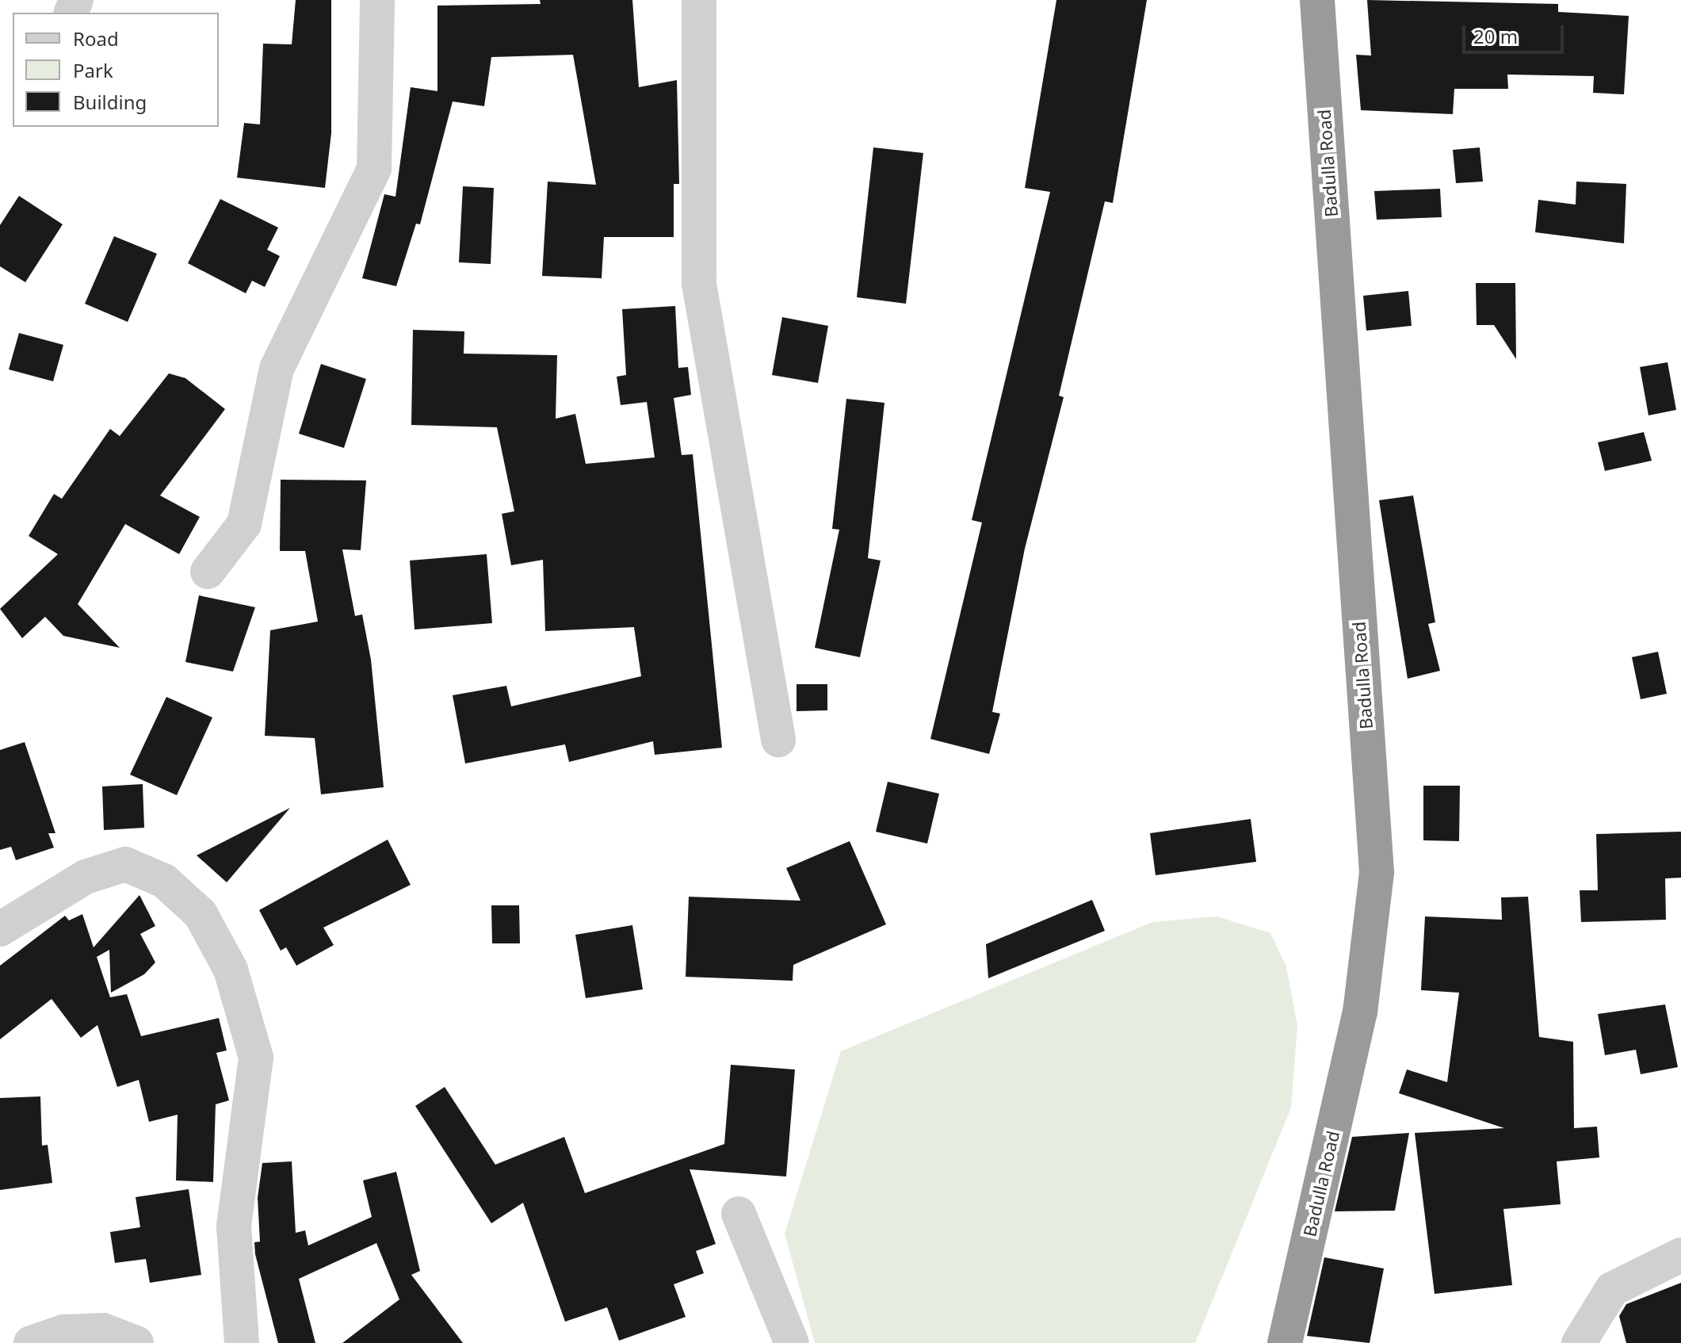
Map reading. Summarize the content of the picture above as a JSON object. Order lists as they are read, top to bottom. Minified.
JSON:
{"streets":{"highway":["Badulla Road"]},"legend":["Road","Park","Building"],"scale_bar":"20 m"}
